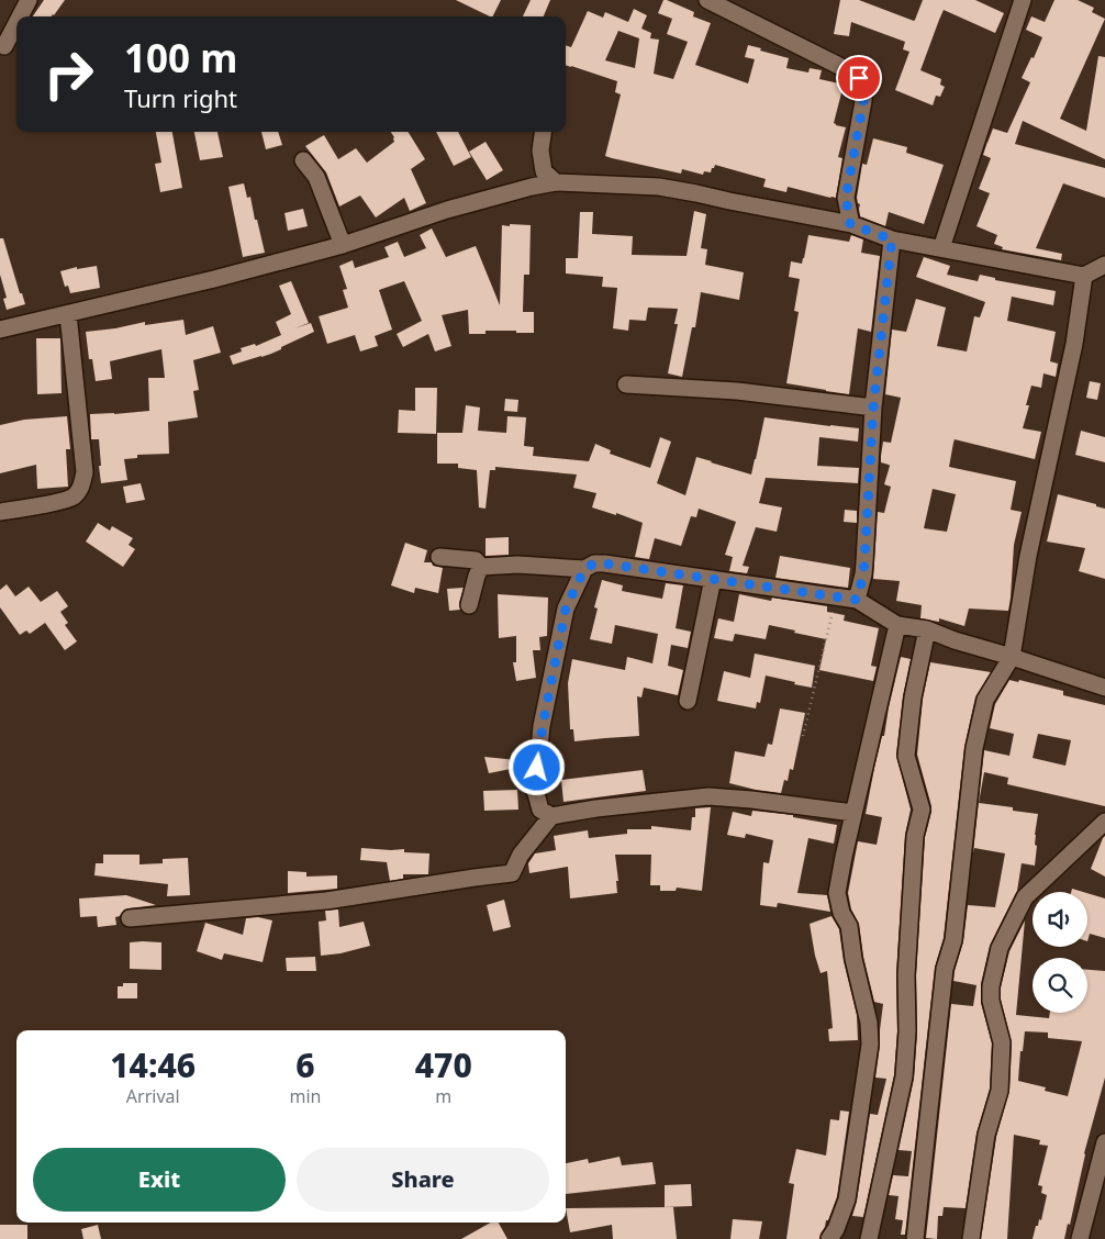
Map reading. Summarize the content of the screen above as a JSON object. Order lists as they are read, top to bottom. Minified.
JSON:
{"page":{"turn":["100 m","Turn right"],"eta":["14:46","Arrival","6","min","470","m"],"buttons":["Exit","Share"]}}
